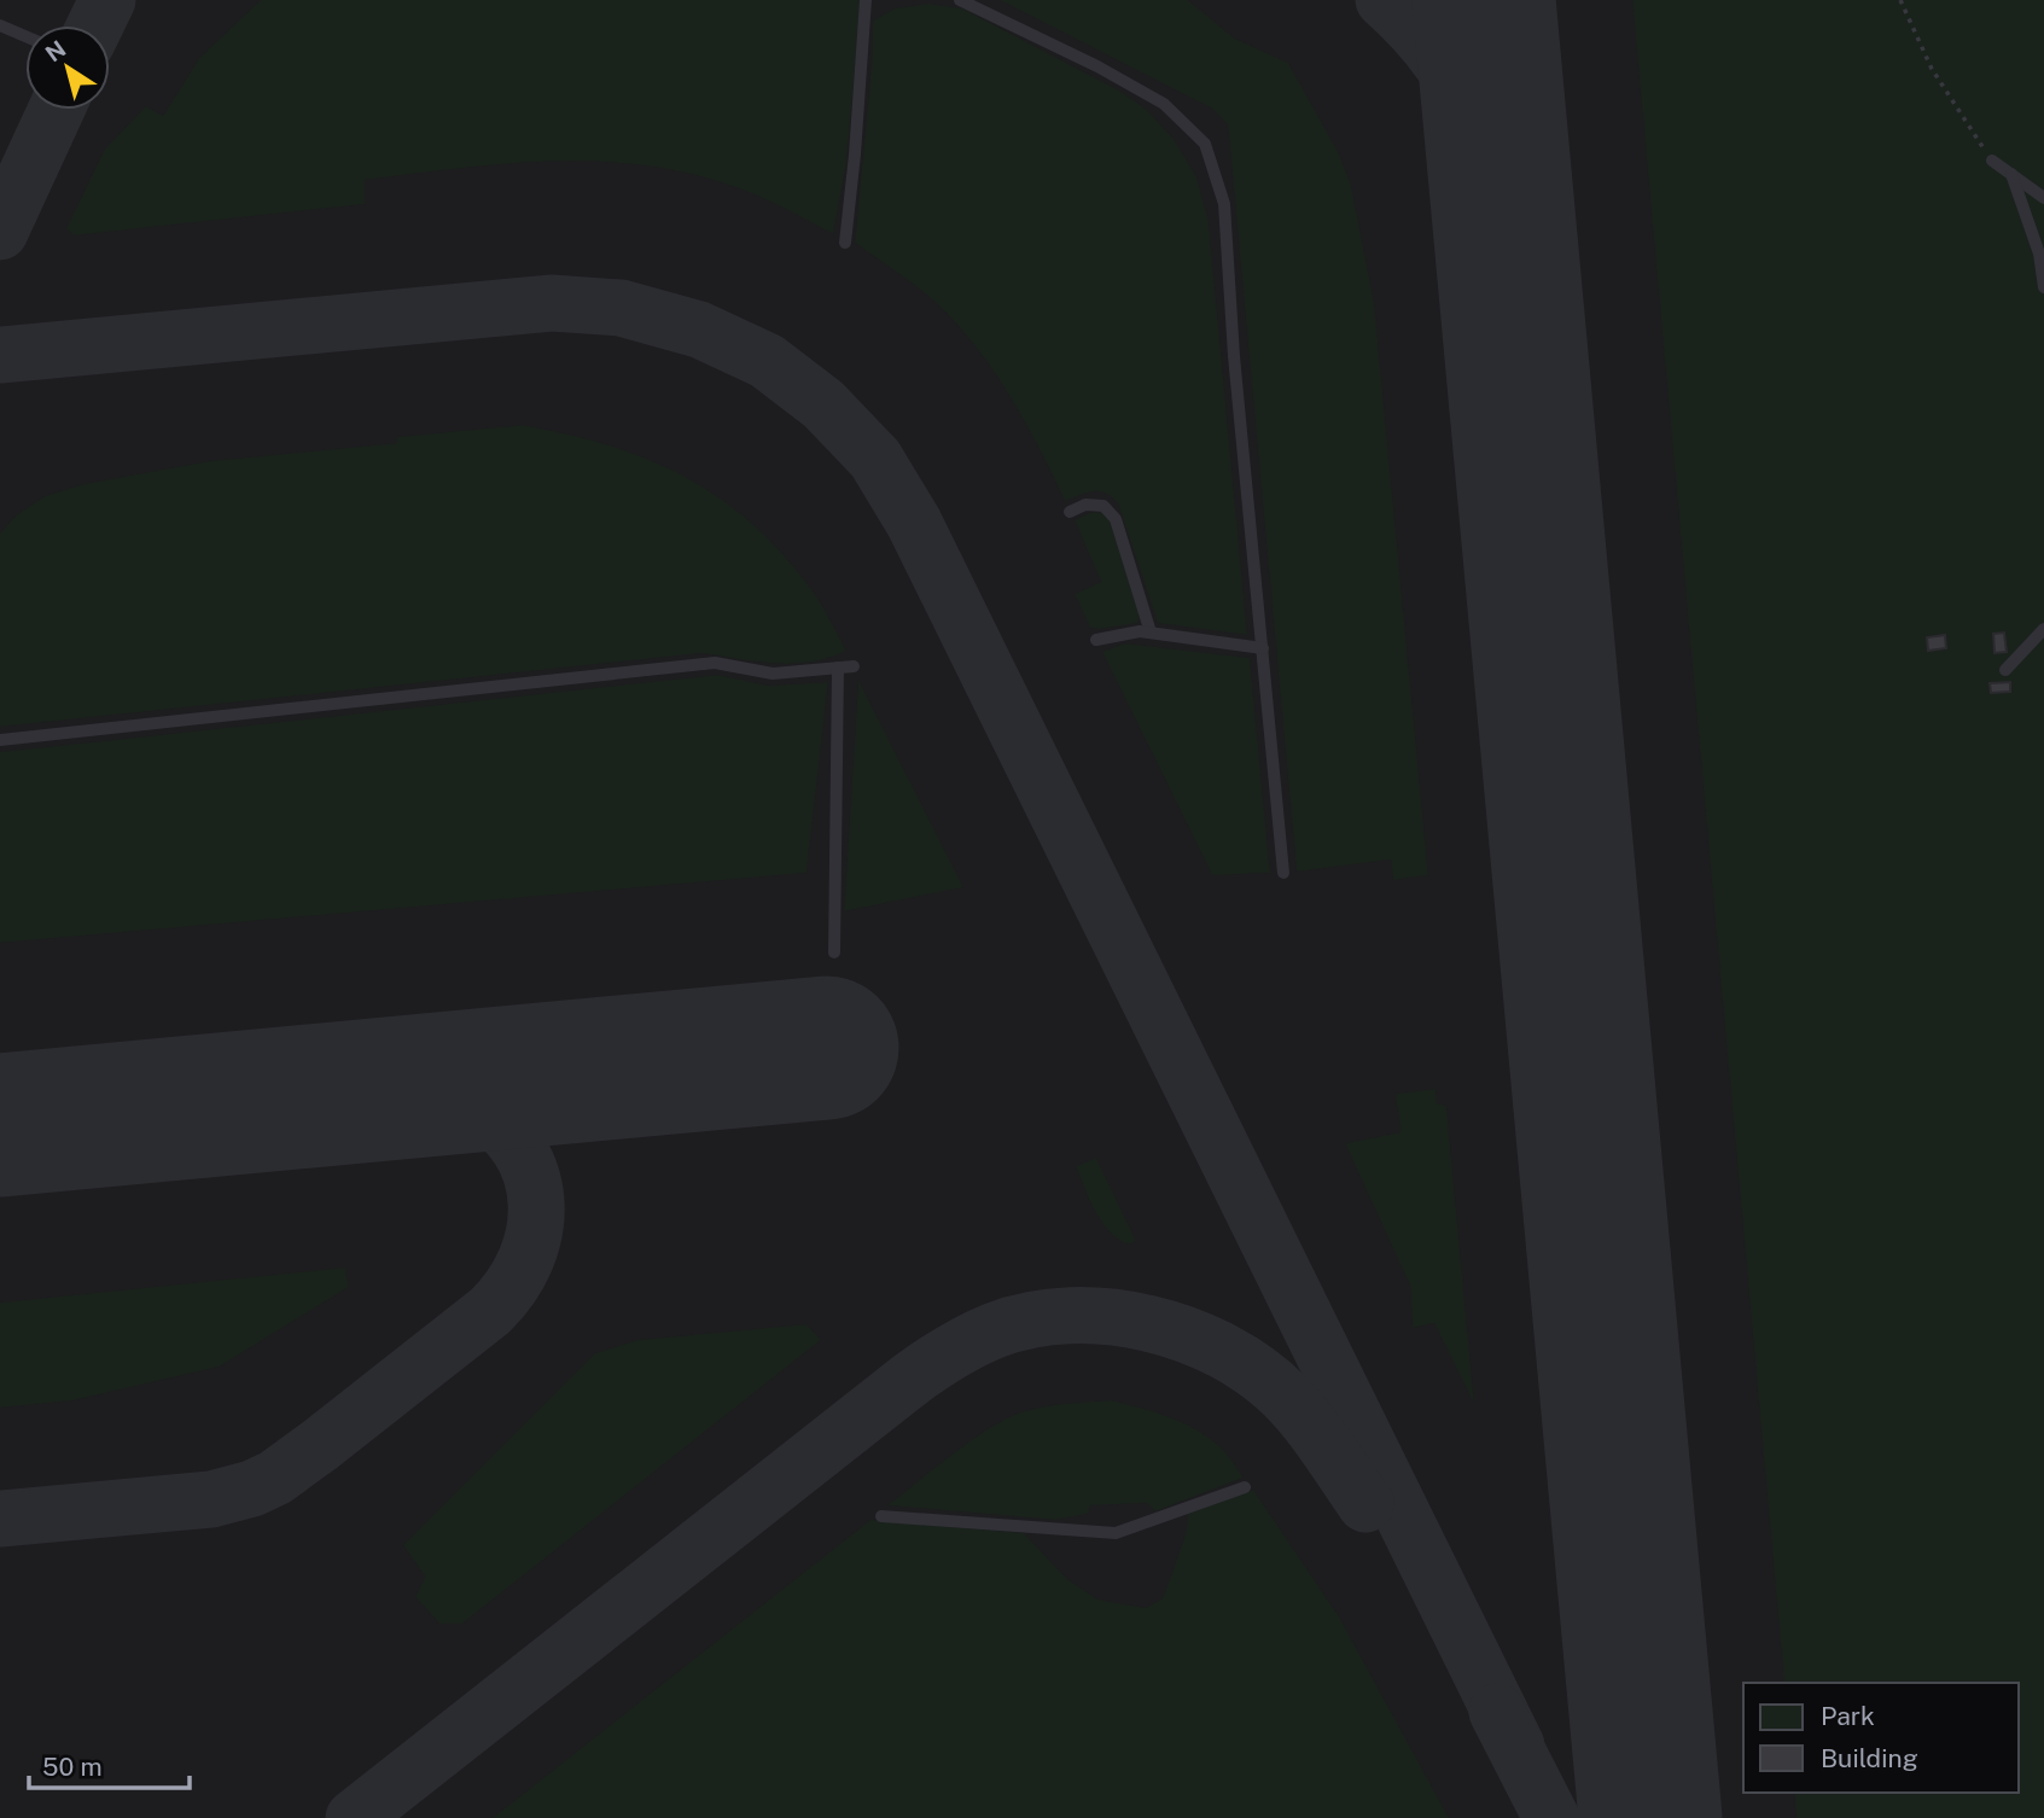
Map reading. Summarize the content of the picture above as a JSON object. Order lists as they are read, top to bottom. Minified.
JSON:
{"legend":["Park","Building"],"scale_bar":"50 m","north":"top left"}
